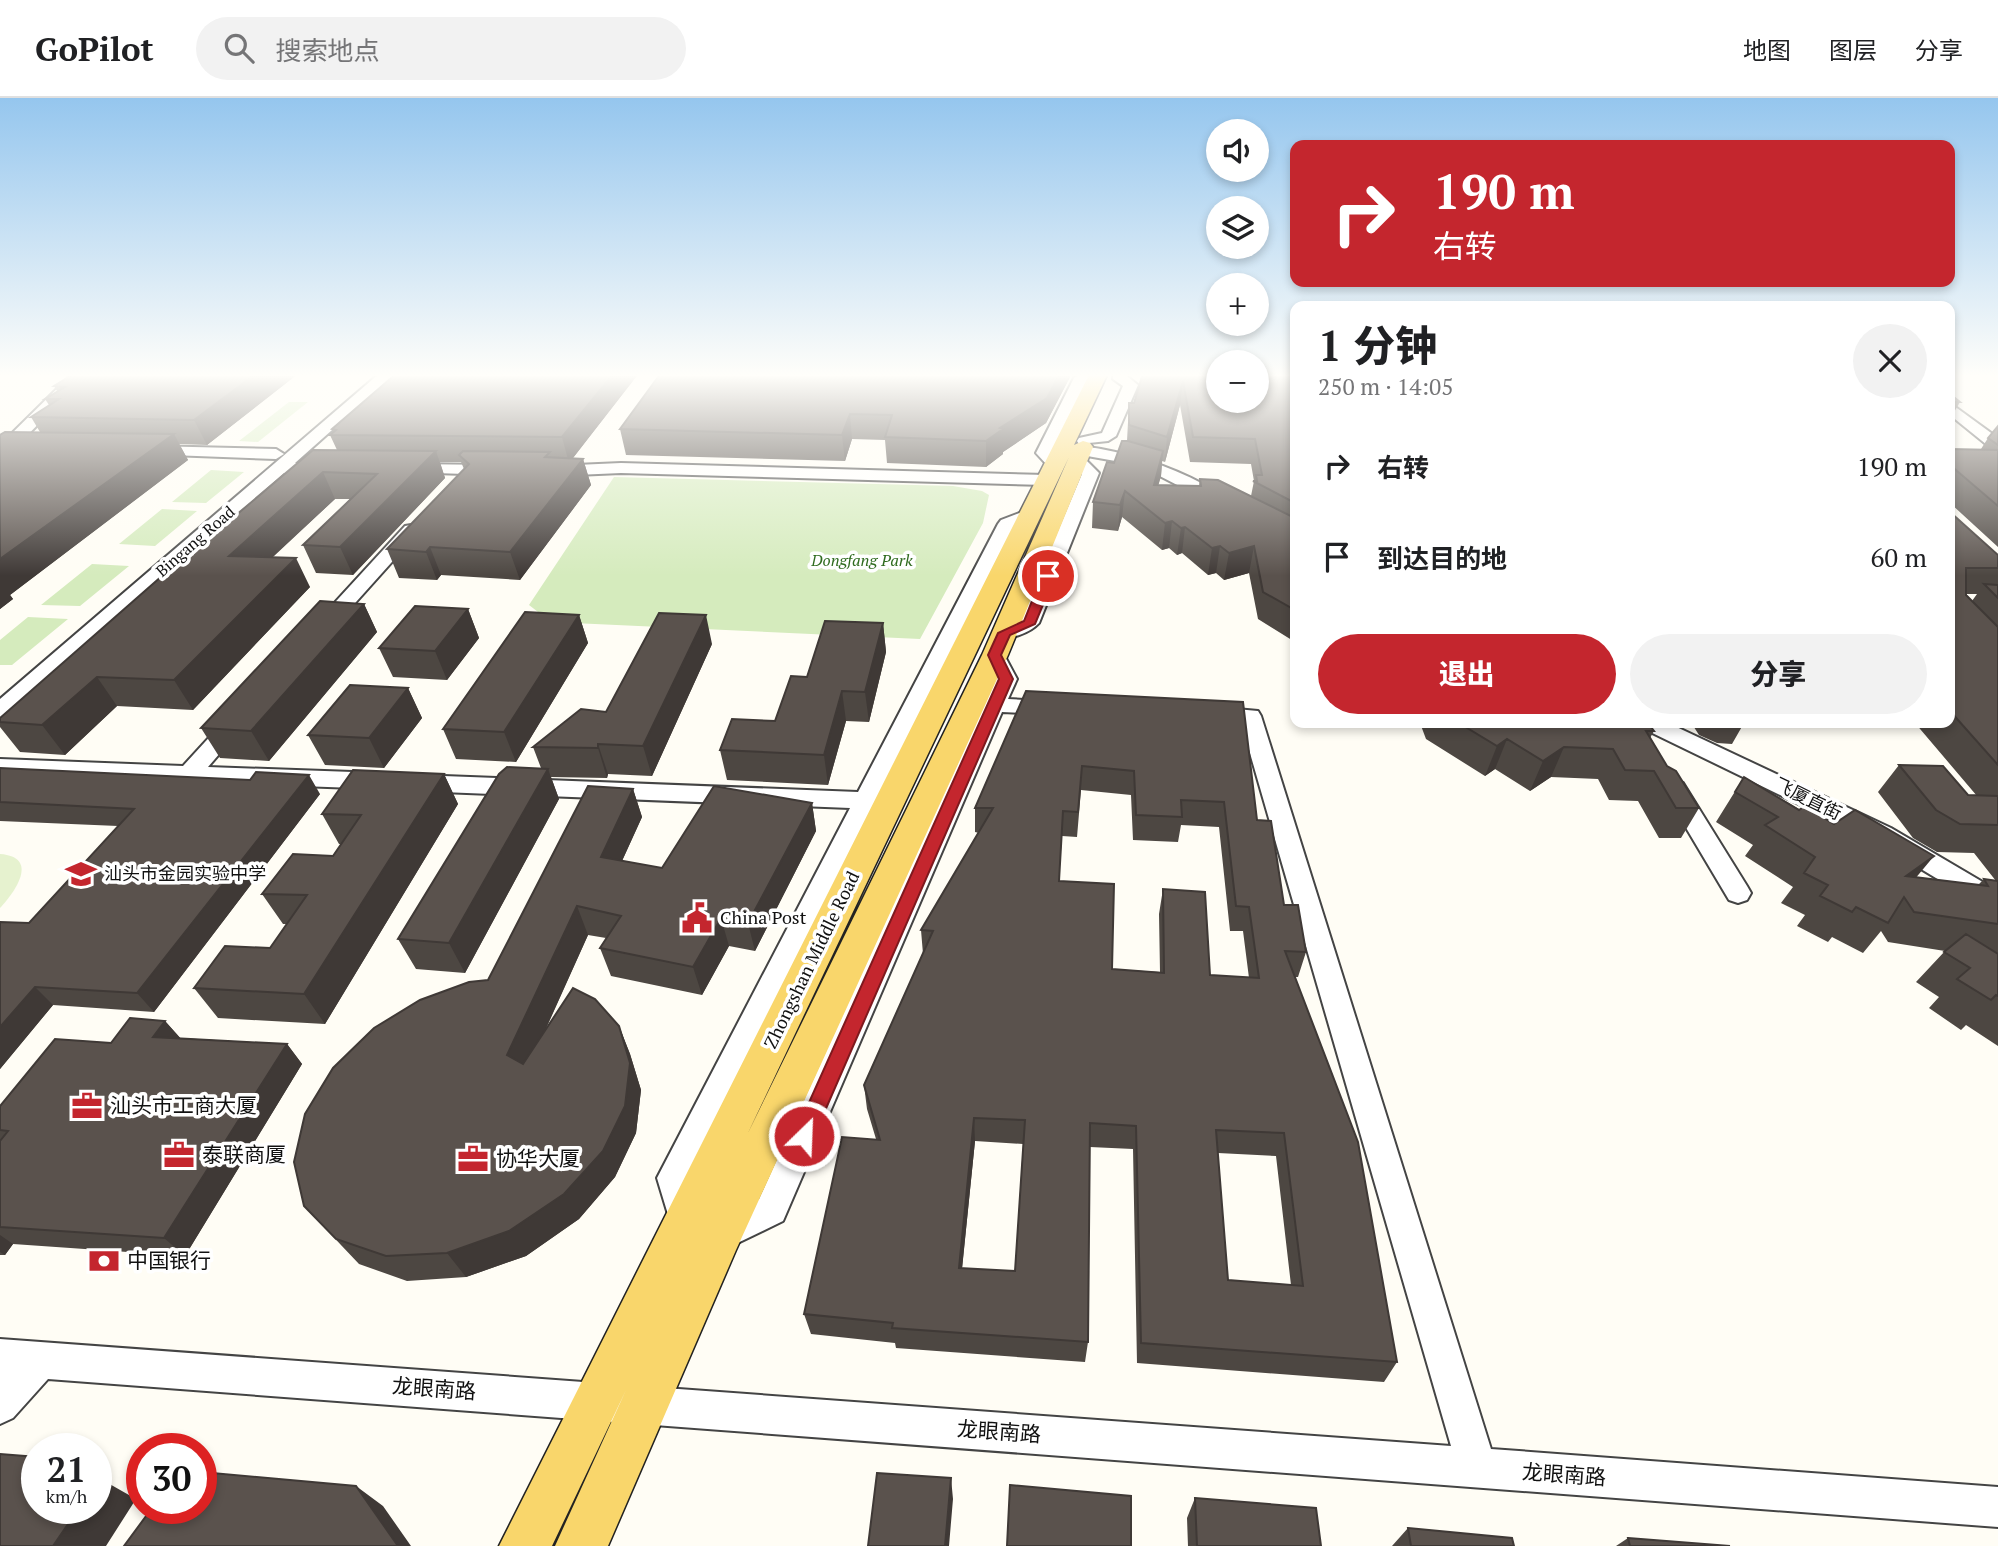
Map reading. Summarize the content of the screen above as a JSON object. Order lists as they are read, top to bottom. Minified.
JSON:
{"streets":{"main road":["Zhongshan Middle Road"],"street":["Bingang Road","飞厦直街","龙眼南路"]},"crossings":[["Zhongshan Middle Road","龙眼南路"]],"parks":["Dongfang Park"],"places":{"school or university":["汕头市金园实验中学"],"public building":["China Post"],"office":["汕头市工商大厦","泰联商厦","协华大厦"],"bank":["中国银行"]},"page":{"header":"GoPilot","search":"搜索地点","nav":["地图","图层","分享"],"map_buttons":["+","−"],"turn":["190 m","右转"],"heading":["1 分钟","250 m · 14:05"],"list":[{"name":"右转","value":"190 m"},{"name":"到达目的地","value":"60 m"}],"buttons":["退出","分享"],"speed":"21 km/h","limit":"30"}}
